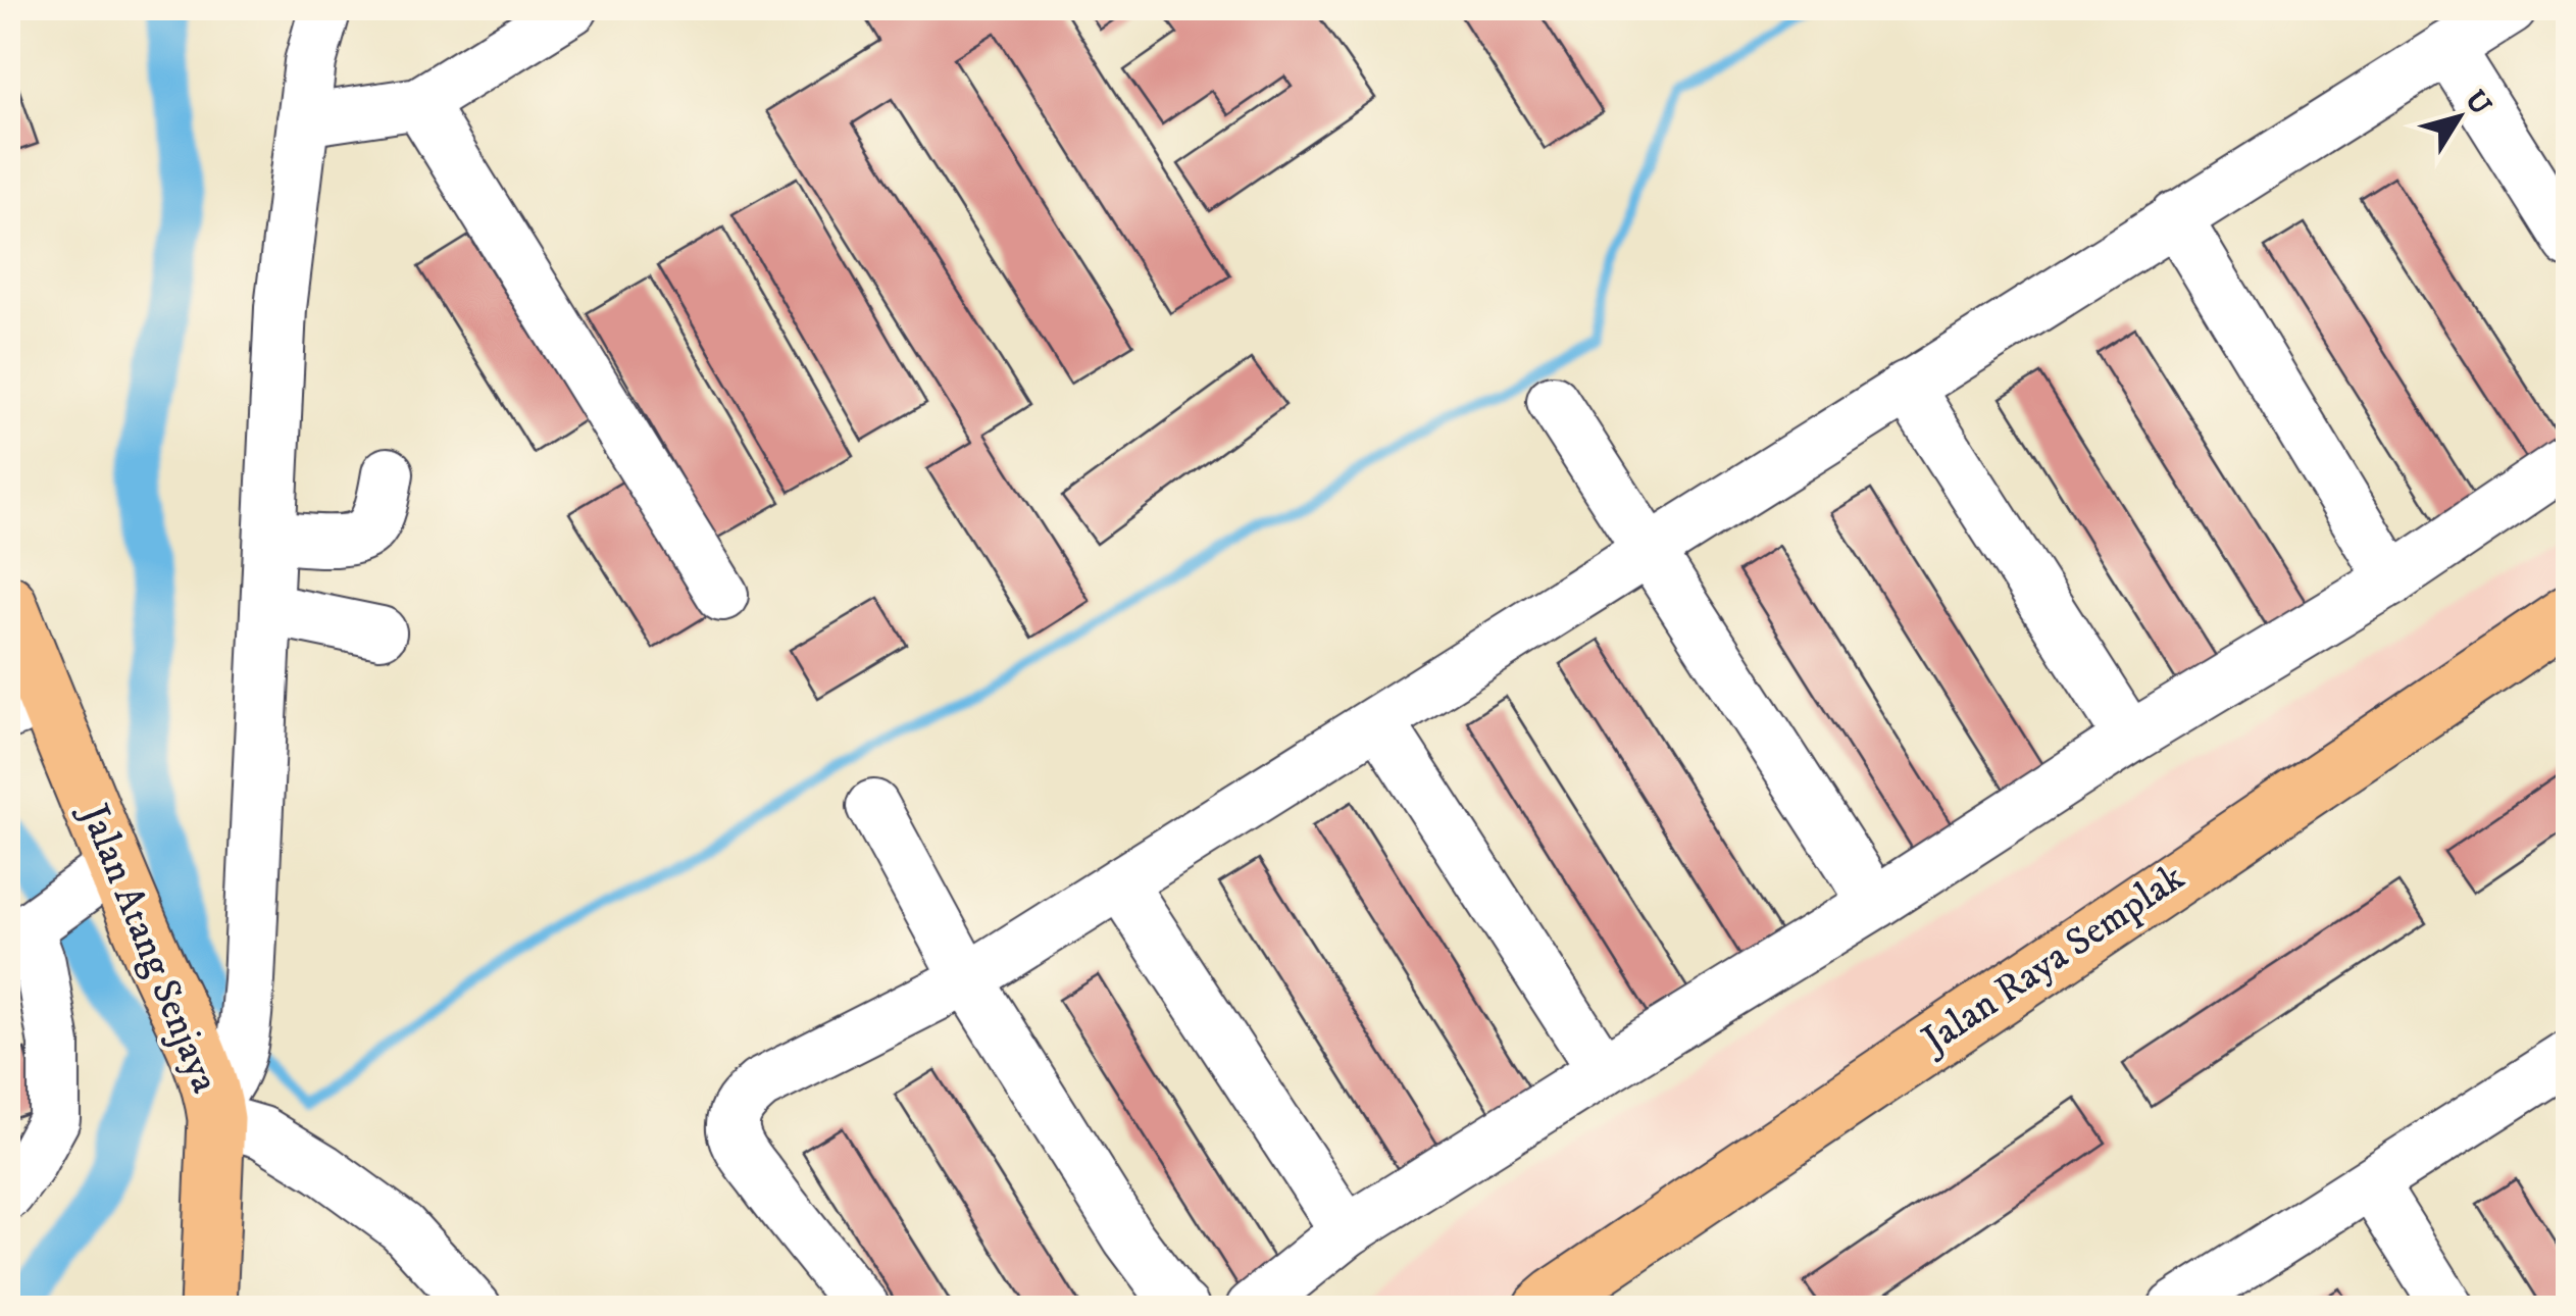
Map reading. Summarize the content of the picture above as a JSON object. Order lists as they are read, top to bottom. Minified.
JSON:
{"streets":{"main road":["Jalan Atang Senjaya","Jalan Raya Semplak"]},"north":"top right"}
